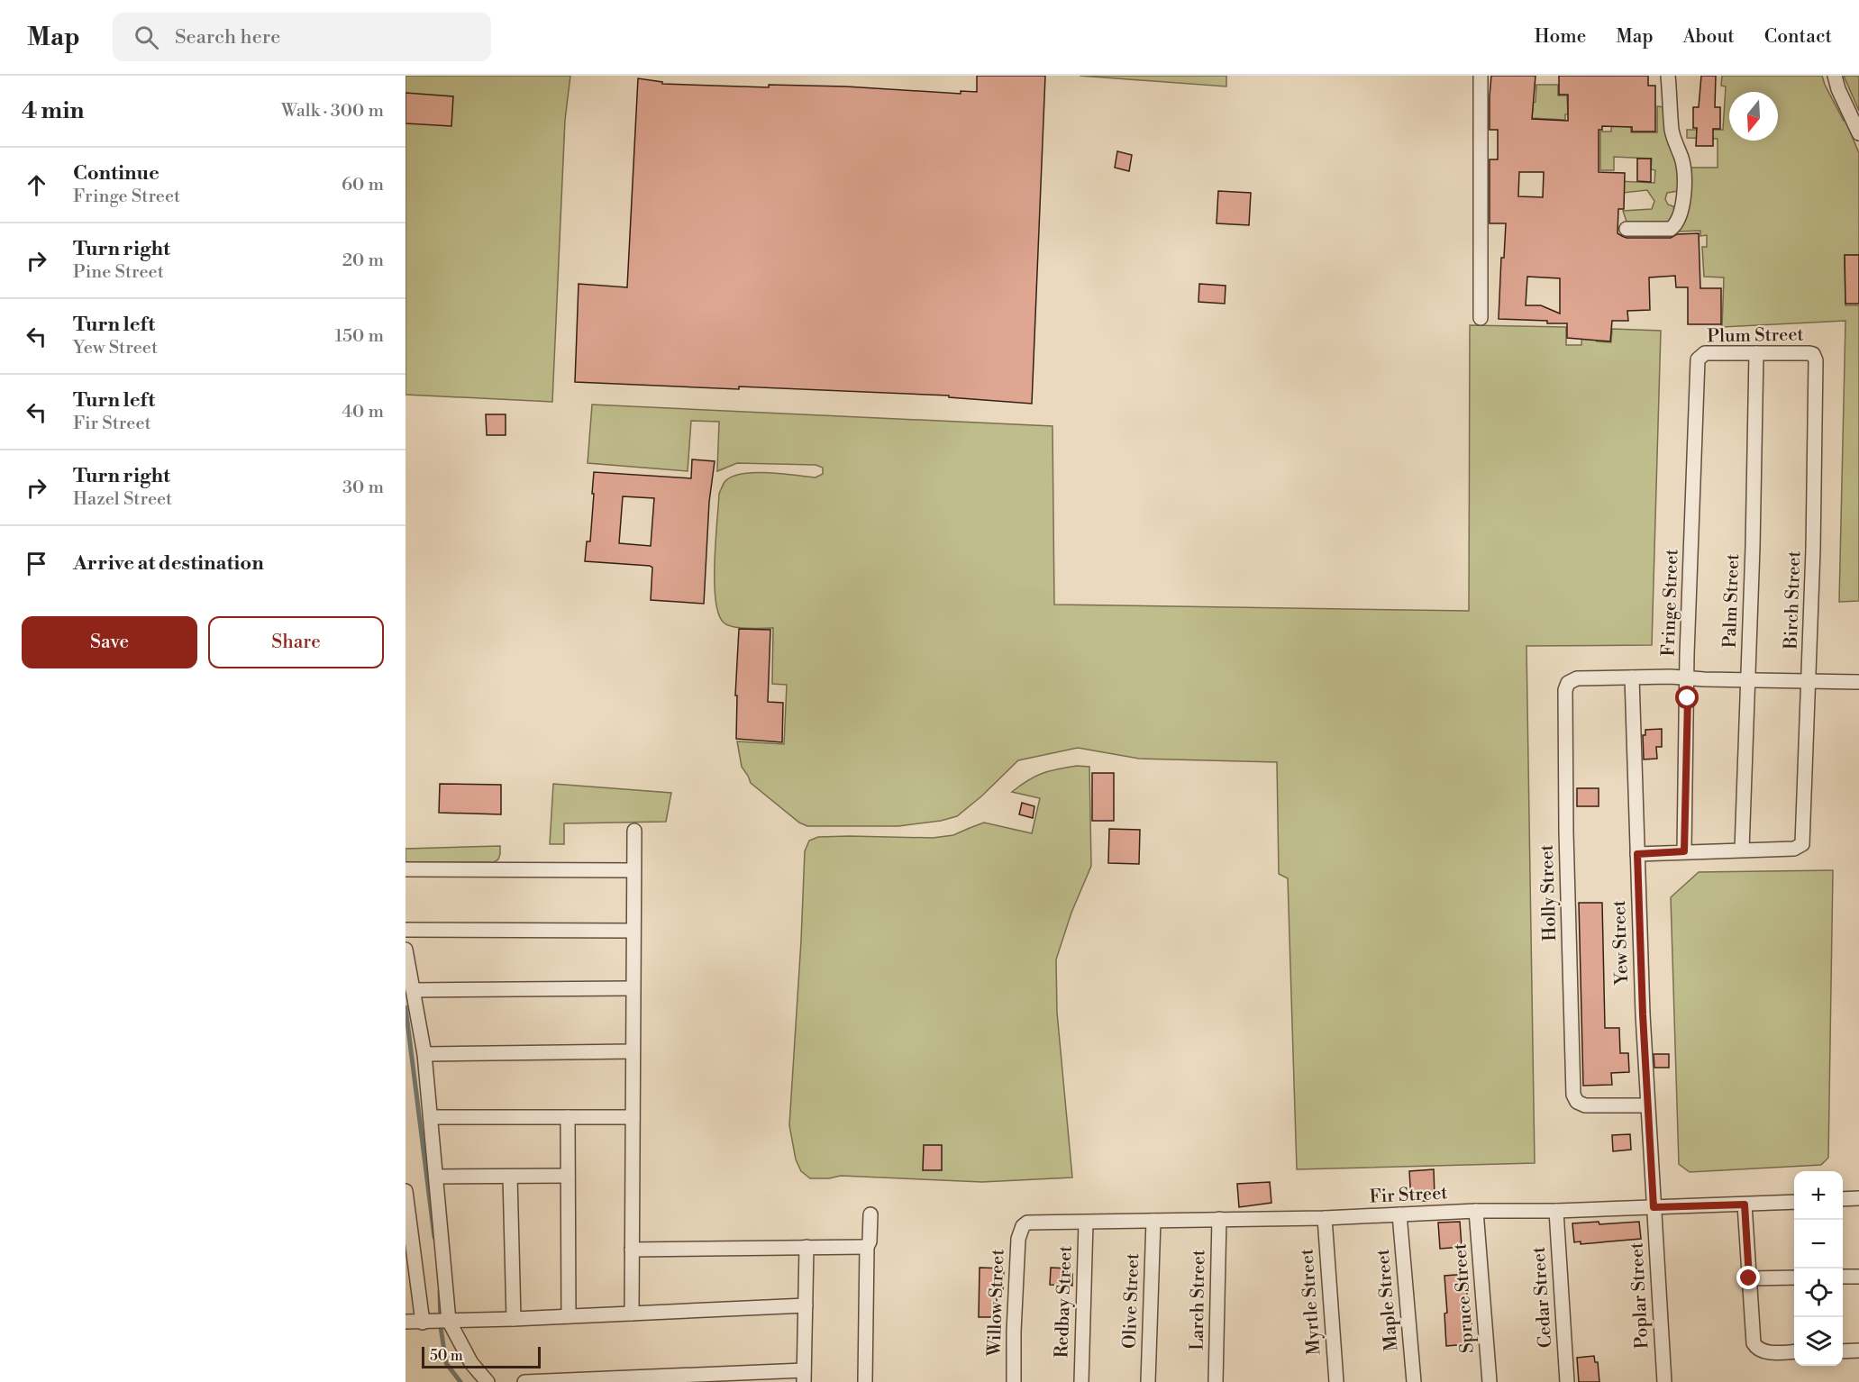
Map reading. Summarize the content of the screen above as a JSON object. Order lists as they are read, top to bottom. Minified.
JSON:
{"streets":{"street":["Plum Street","Birch Street","Palm Street","Fringe Street","Holly Street","Yew Street","Fir Street","Poplar Street","Cedar Street","Spruce Street","Larch Street","Maple Street","Olive Street","Redbay Street","Myrtle Street","Willow Street"]},"crossings":[["Plum Street","Birch Street"],["Plum Street","Palm Street"],["Plum Street","Fringe Street"],["Birch Street","Palm Street"],["Holly Street","Yew Street"],["Yew Street","Fir Street"],["Yew Street","Poplar Street"],["Fir Street","Poplar Street"],["Fir Street","Cedar Street"],["Fir Street","Spruce Street"],["Fir Street","Larch Street"],["Fir Street","Maple Street"],["Fir Street","Olive Street"],["Fir Street","Redbay Street"],["Fir Street","Myrtle Street"],["Fir Street","Willow Street"]],"scale_bar":"50 m","north":"bottom","page":{"header":"Map","search":"Search here","nav":["Home","Map","About","Contact"],"heading":["4 min","Walk · 300 m"],"list":[["Continue","Fringe Street","60 m"],["Turn right","Pine Street","20 m"],["Turn left","Yew Street","150 m"],["Turn left","Fir Street","40 m"],["Turn right","Hazel Street","30 m"],"Arrive at destination"],"buttons":["Save","Share"],"map_buttons":["+","−"],"scale":"50 m"}}
